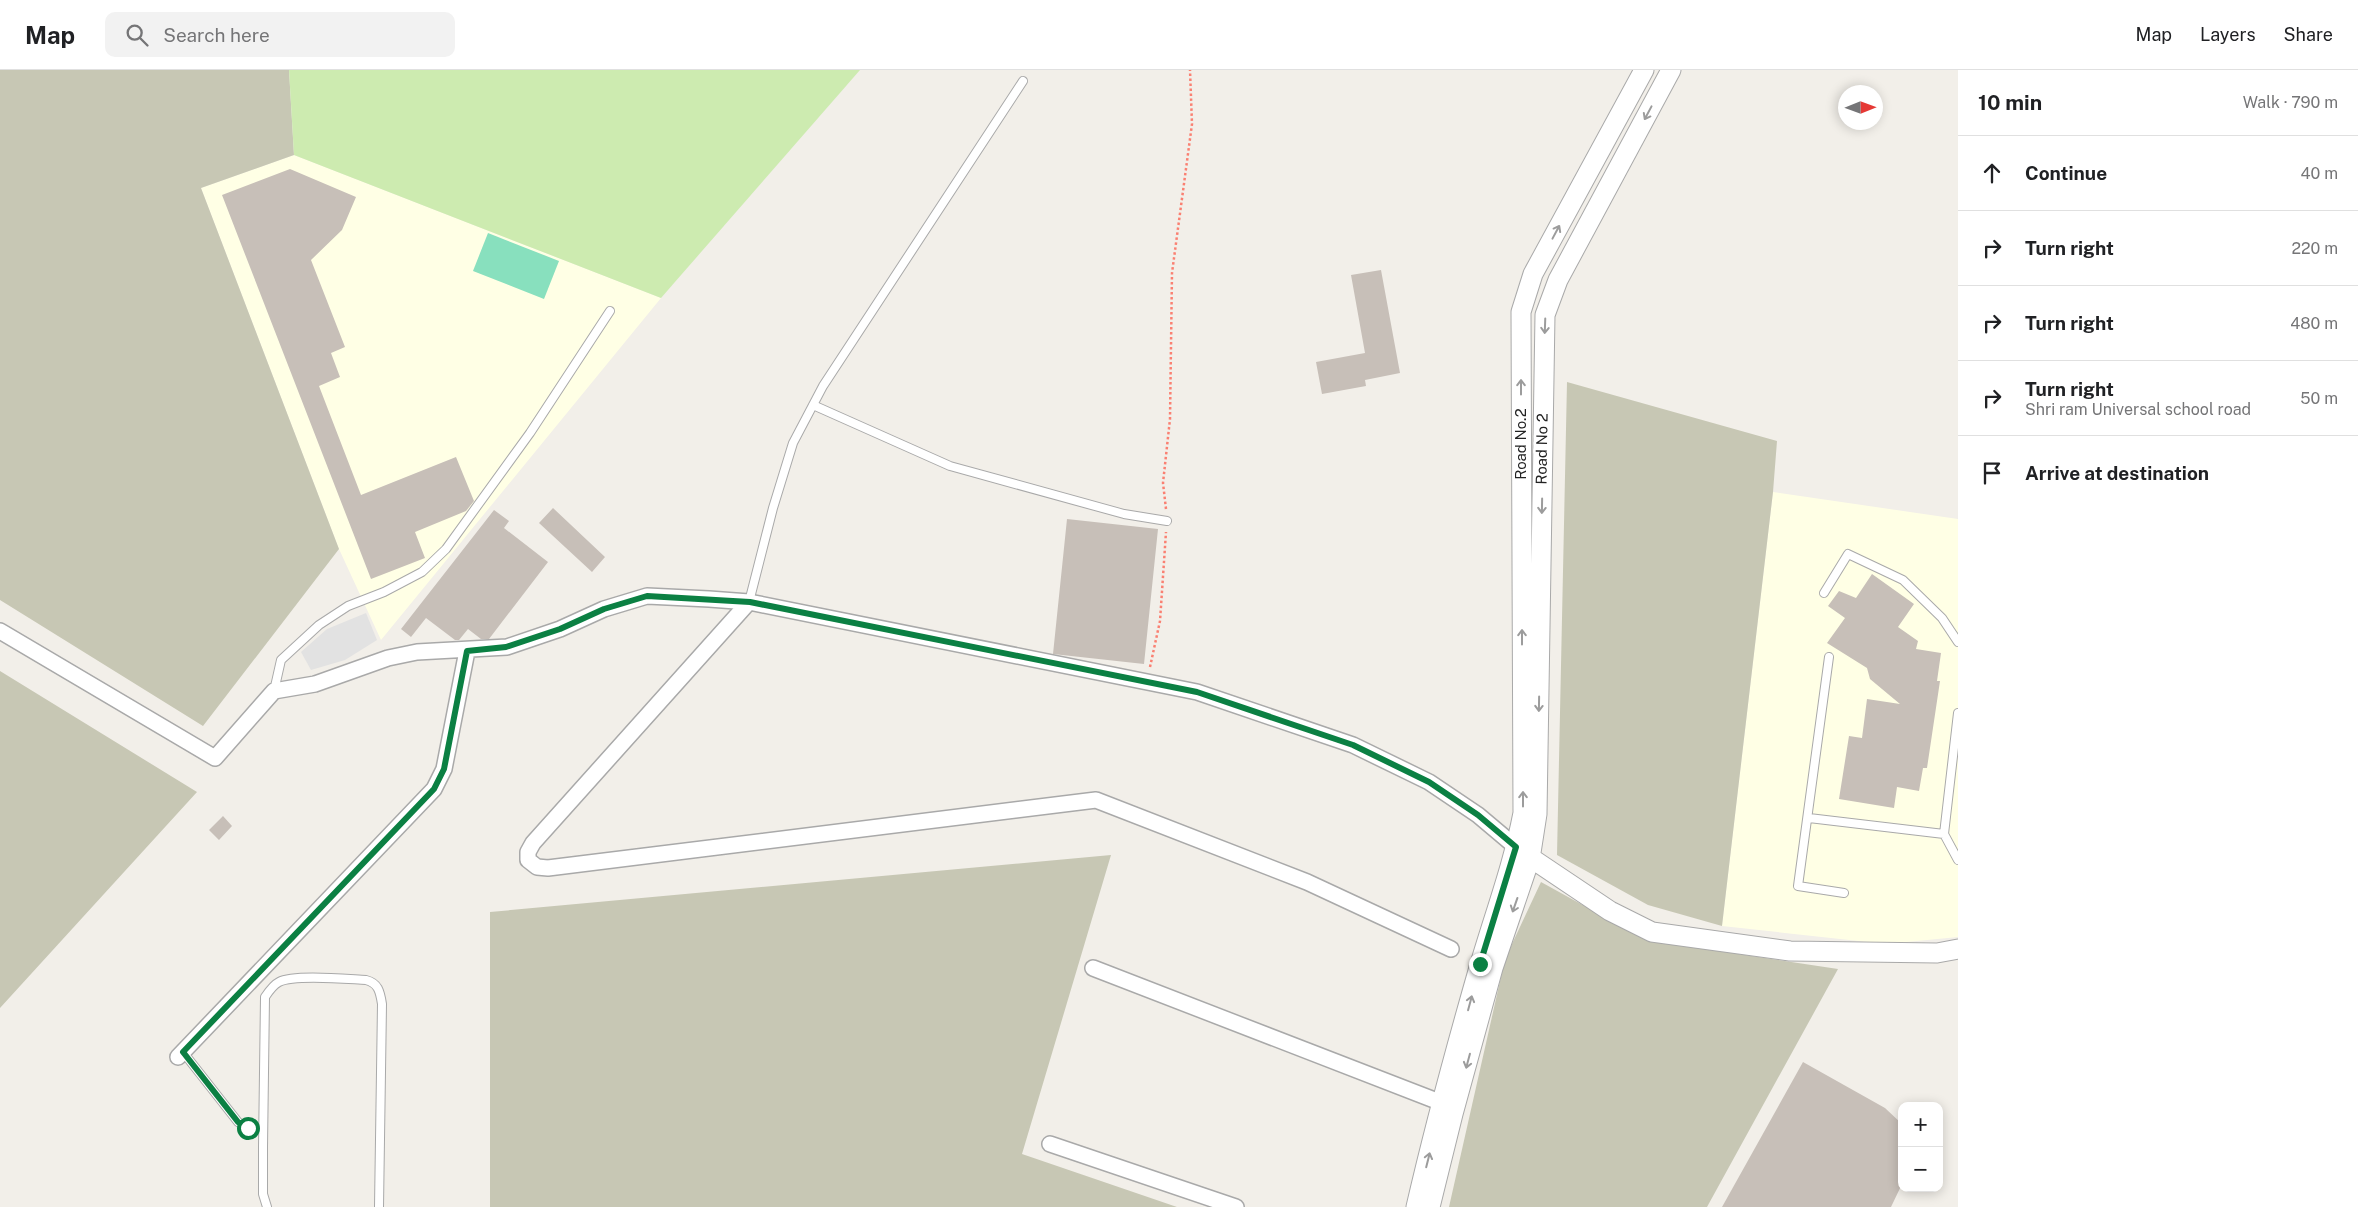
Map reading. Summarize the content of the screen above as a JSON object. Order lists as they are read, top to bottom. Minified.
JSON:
{"streets":{"street":["Road No.2","Road No 2"]},"crossings":[["Road No.2","Road No 2"]],"one_way":["Road No.2","Road No 2"],"north":"right","page":{"header":"Map","search":"Search here","nav":["Map","Layers","Share"],"heading":["10 min","Walk · 790 m"],"list":[["Continue","40 m"],["Turn right","220 m"],["Turn right","480 m"],["Turn right","Shri ram Universal school road","50 m"],"Arrive at destination"],"map_buttons":["+","−"]}}
